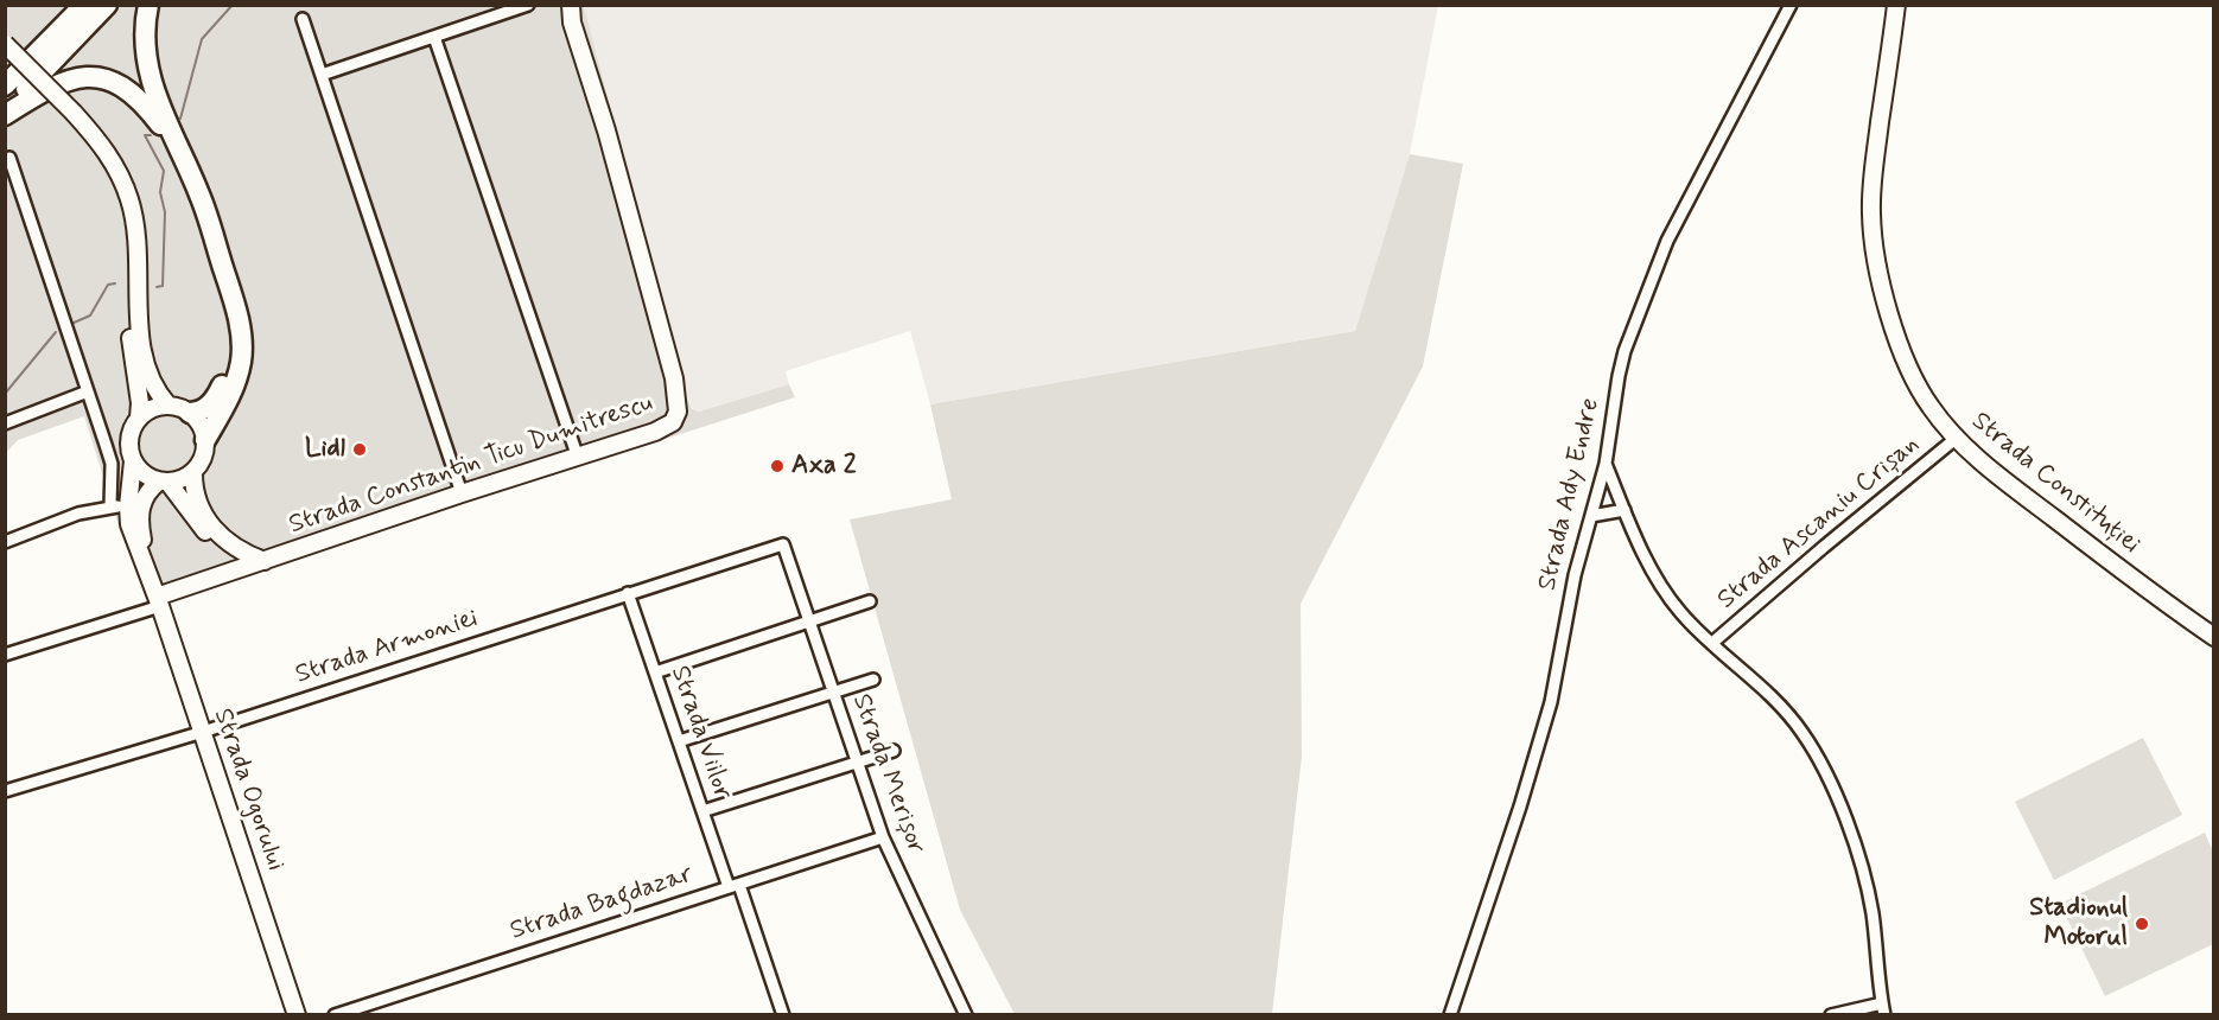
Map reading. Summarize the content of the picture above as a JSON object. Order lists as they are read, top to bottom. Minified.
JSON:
{"streets":{"street":["Strada Constantin Ticu Dumitrescu","Strada Constituției","Strada Ady Endre","Strada Ascaniu Crișan","Strada Armoniei","Strada Viilor","Strada Merișor","Strada Ogorului","Strada Bagdazar"]},"crossings":[["Strada Constantin Ticu Dumitrescu","Strada Ogorului"],["Strada Constituției","Strada Ascaniu Crișan"],["Strada Armoniei","Strada Viilor"],["Strada Armoniei","Strada Merișor"],["Strada Armoniei","Strada Ogorului"],["Strada Viilor","Strada Bagdazar"],["Strada Merișor","Strada Bagdazar"]],"places":["Lidl","Axa 2","Stadionul Motorul"]}
